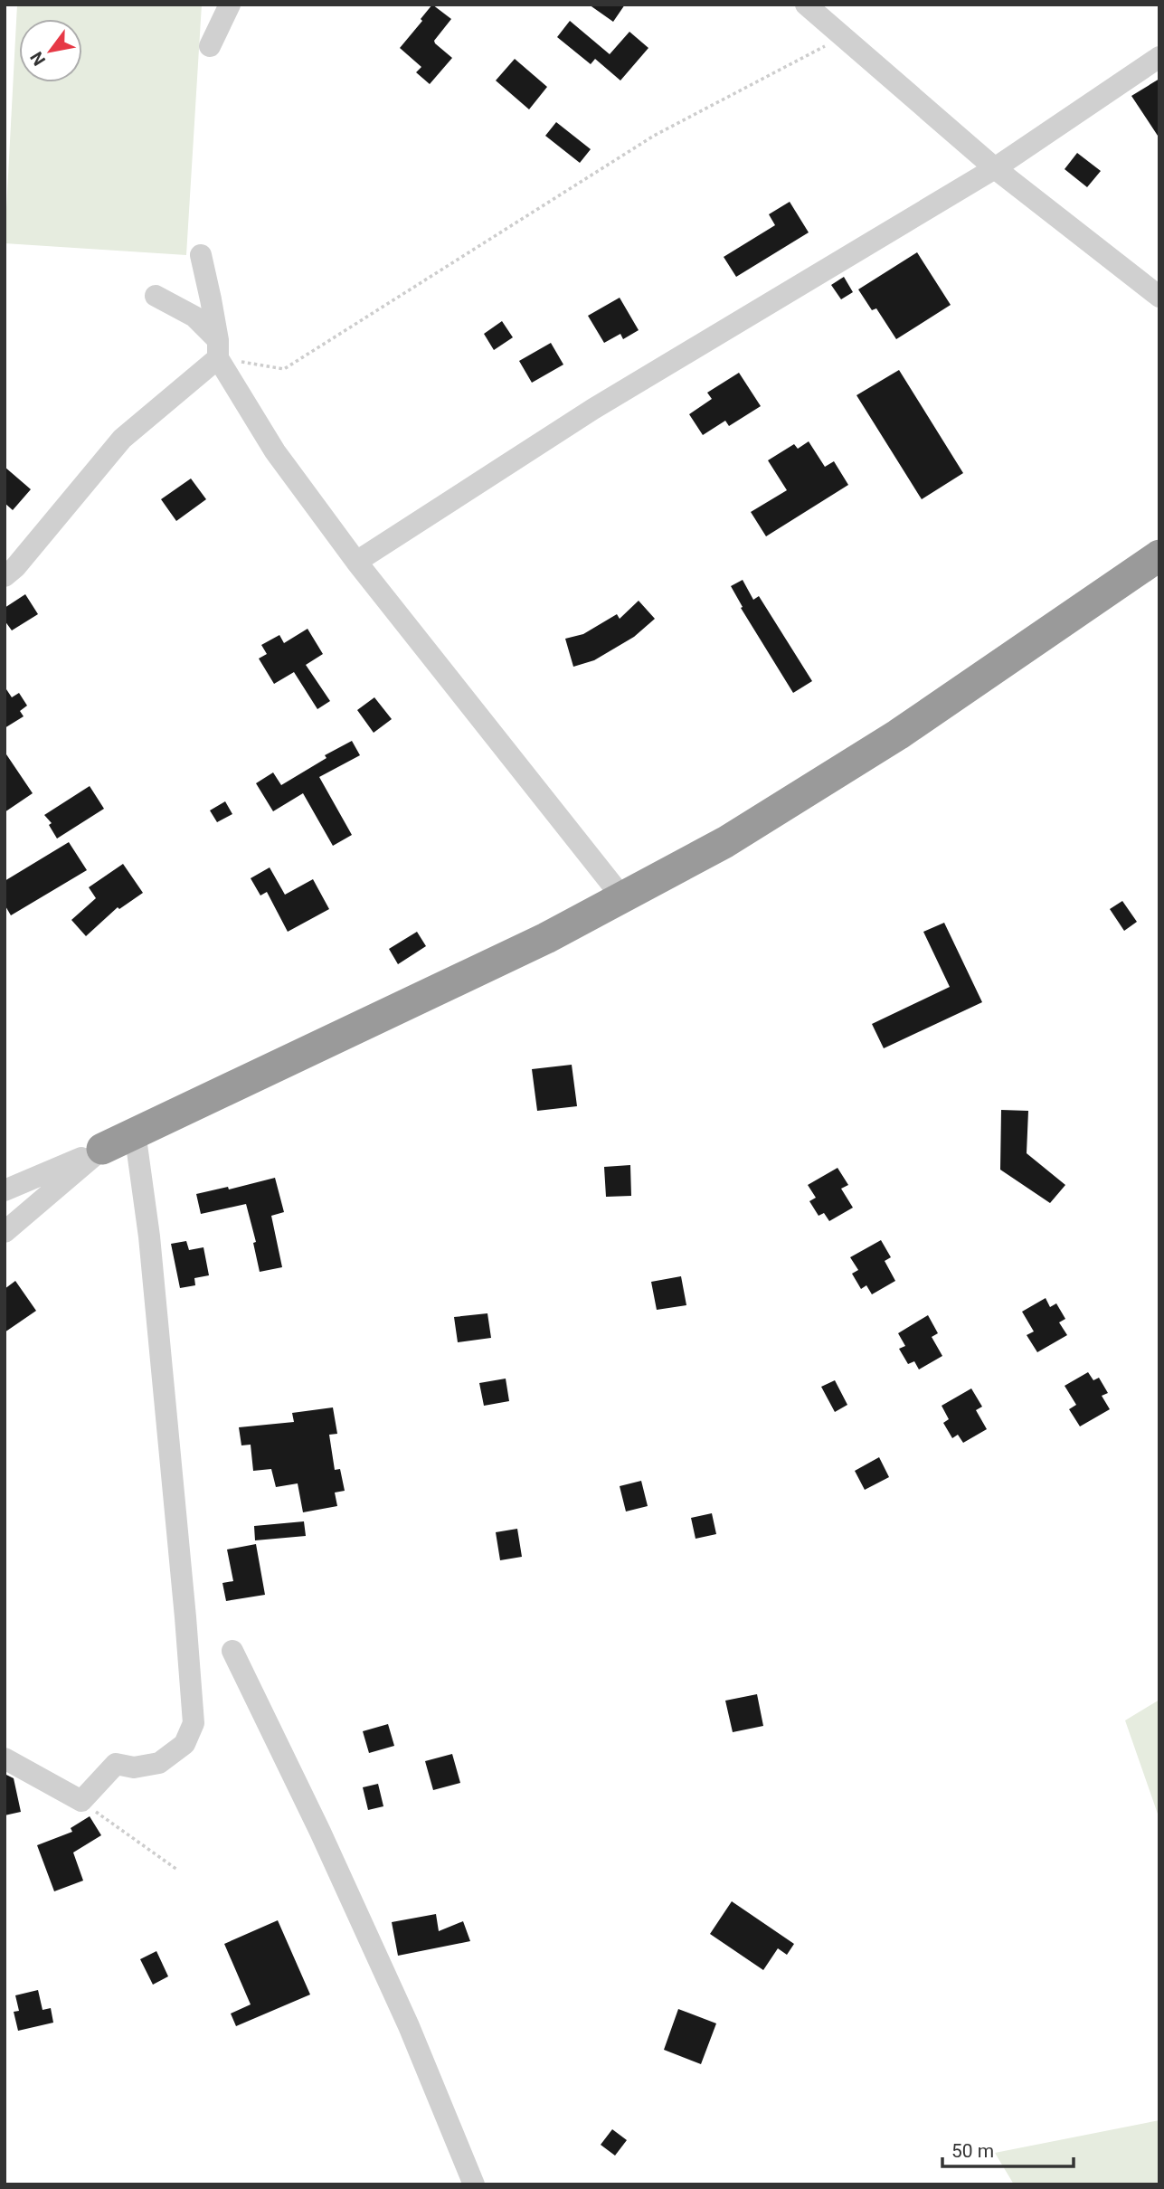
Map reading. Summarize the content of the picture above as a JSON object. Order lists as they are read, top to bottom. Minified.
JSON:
{"scale_bar":"50 m","north":"bottom left"}
